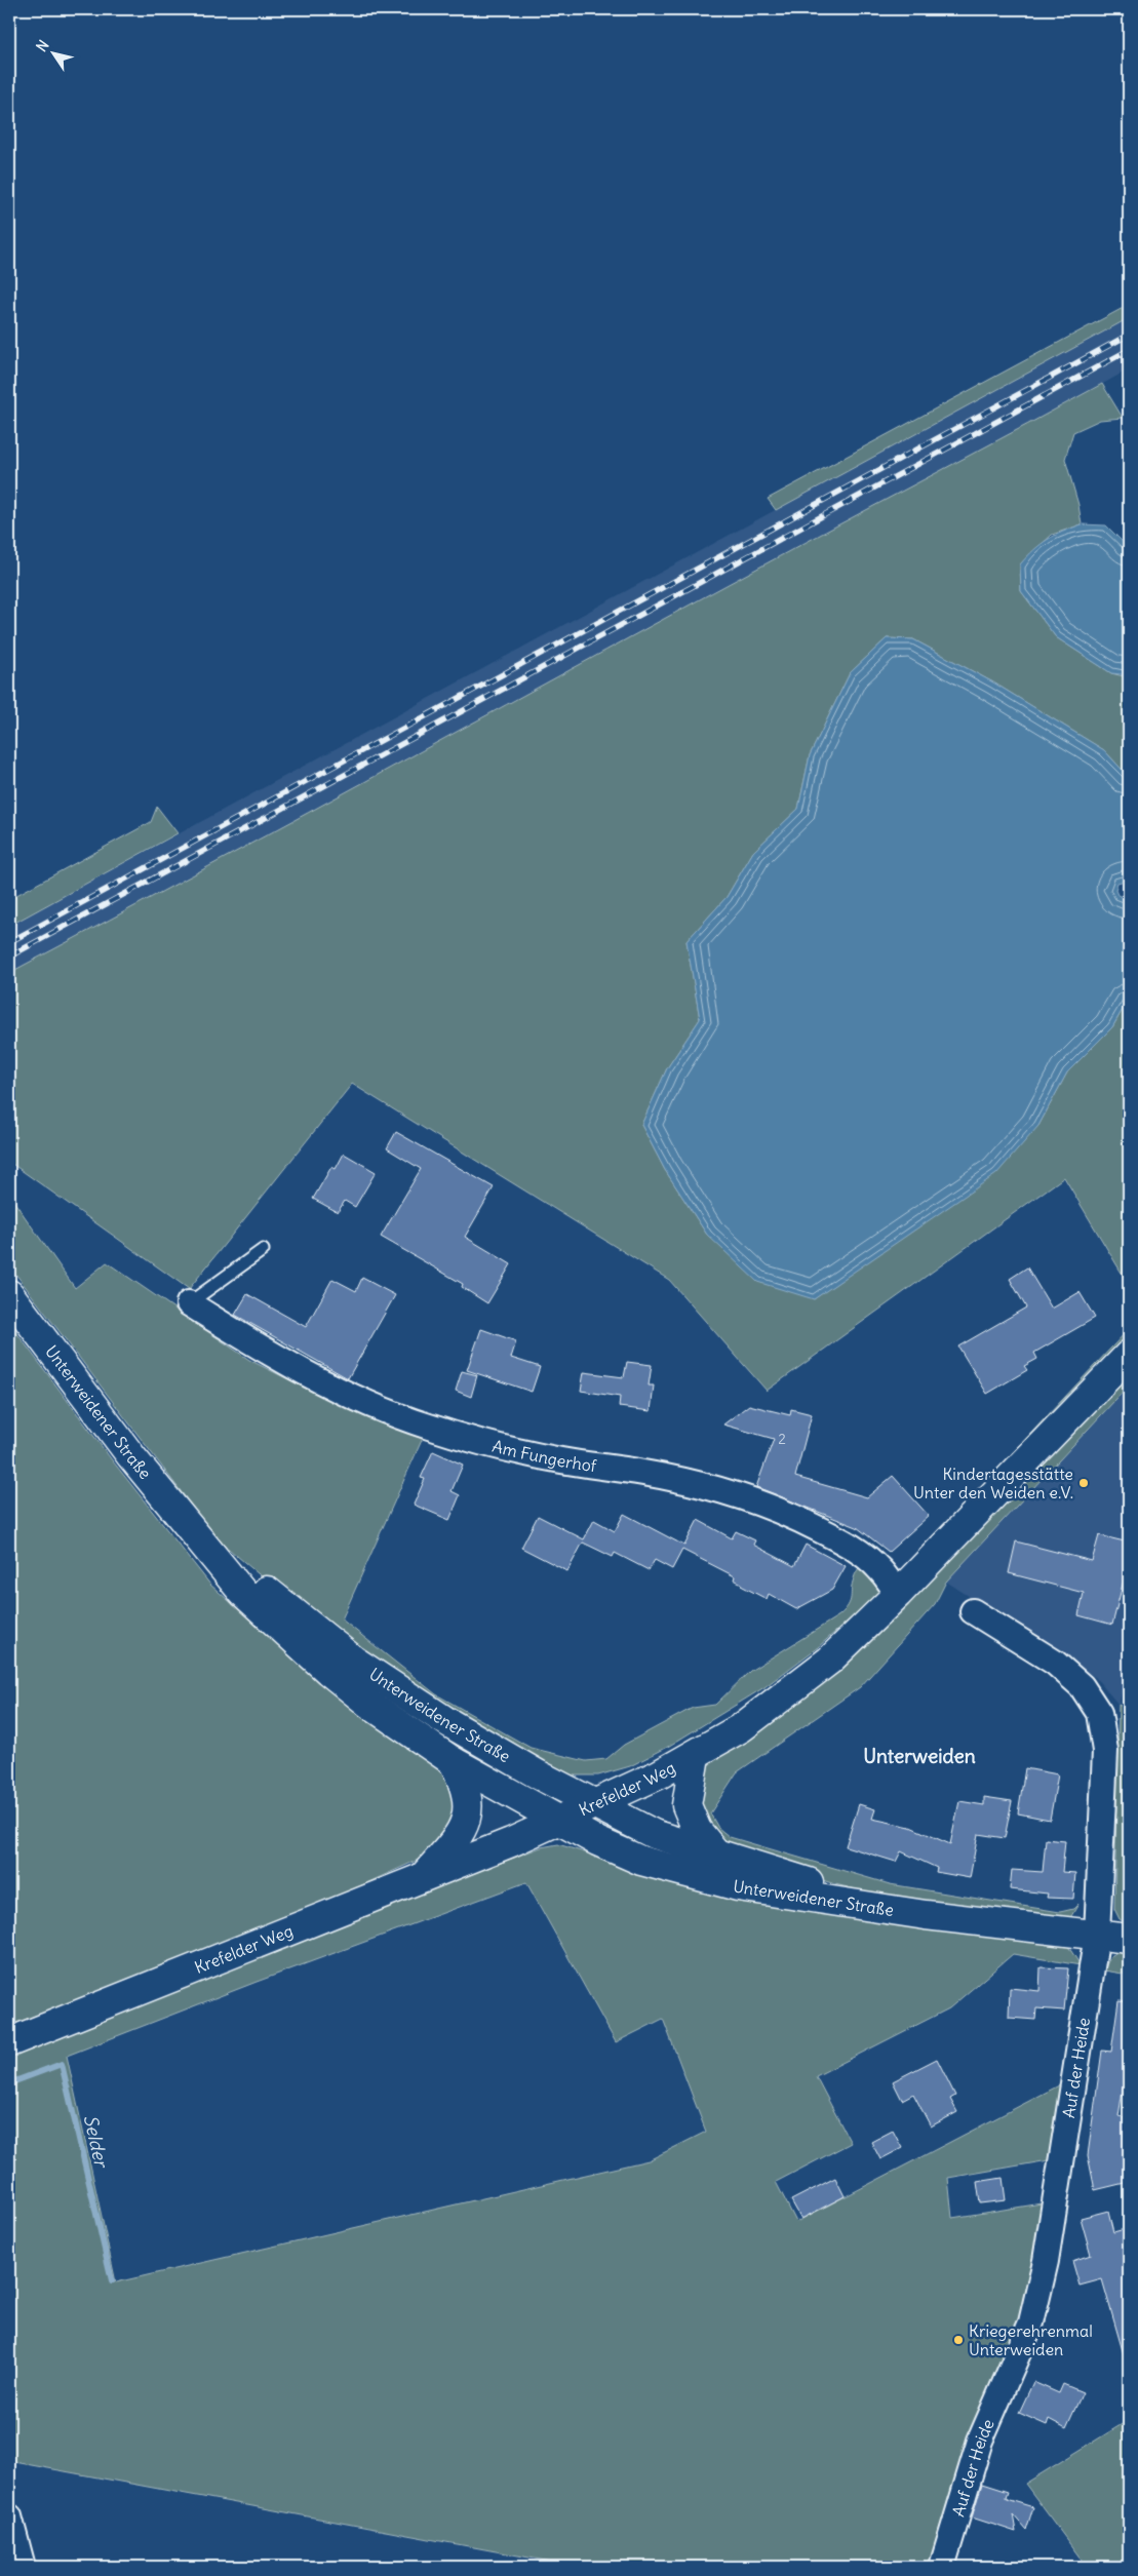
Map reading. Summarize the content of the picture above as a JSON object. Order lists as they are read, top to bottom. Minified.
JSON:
{"streets":{"street":["Unterweidener Straße","Am Fungerhof","Krefelder Weg","Auf der Heide"]},"crossings":[["Unterweidener Straße","Krefelder Weg"],["Unterweidener Straße","Auf der Heide"],["Am Fungerhof","Krefelder Weg"]],"districts":["Unterweiden"],"water":["Selder"],"places":["Kindertagesstätte Unter den Weiden e.V.","Kriegerehrenmal Unterweiden"],"house_numbers":["2"],"north":"top left"}
